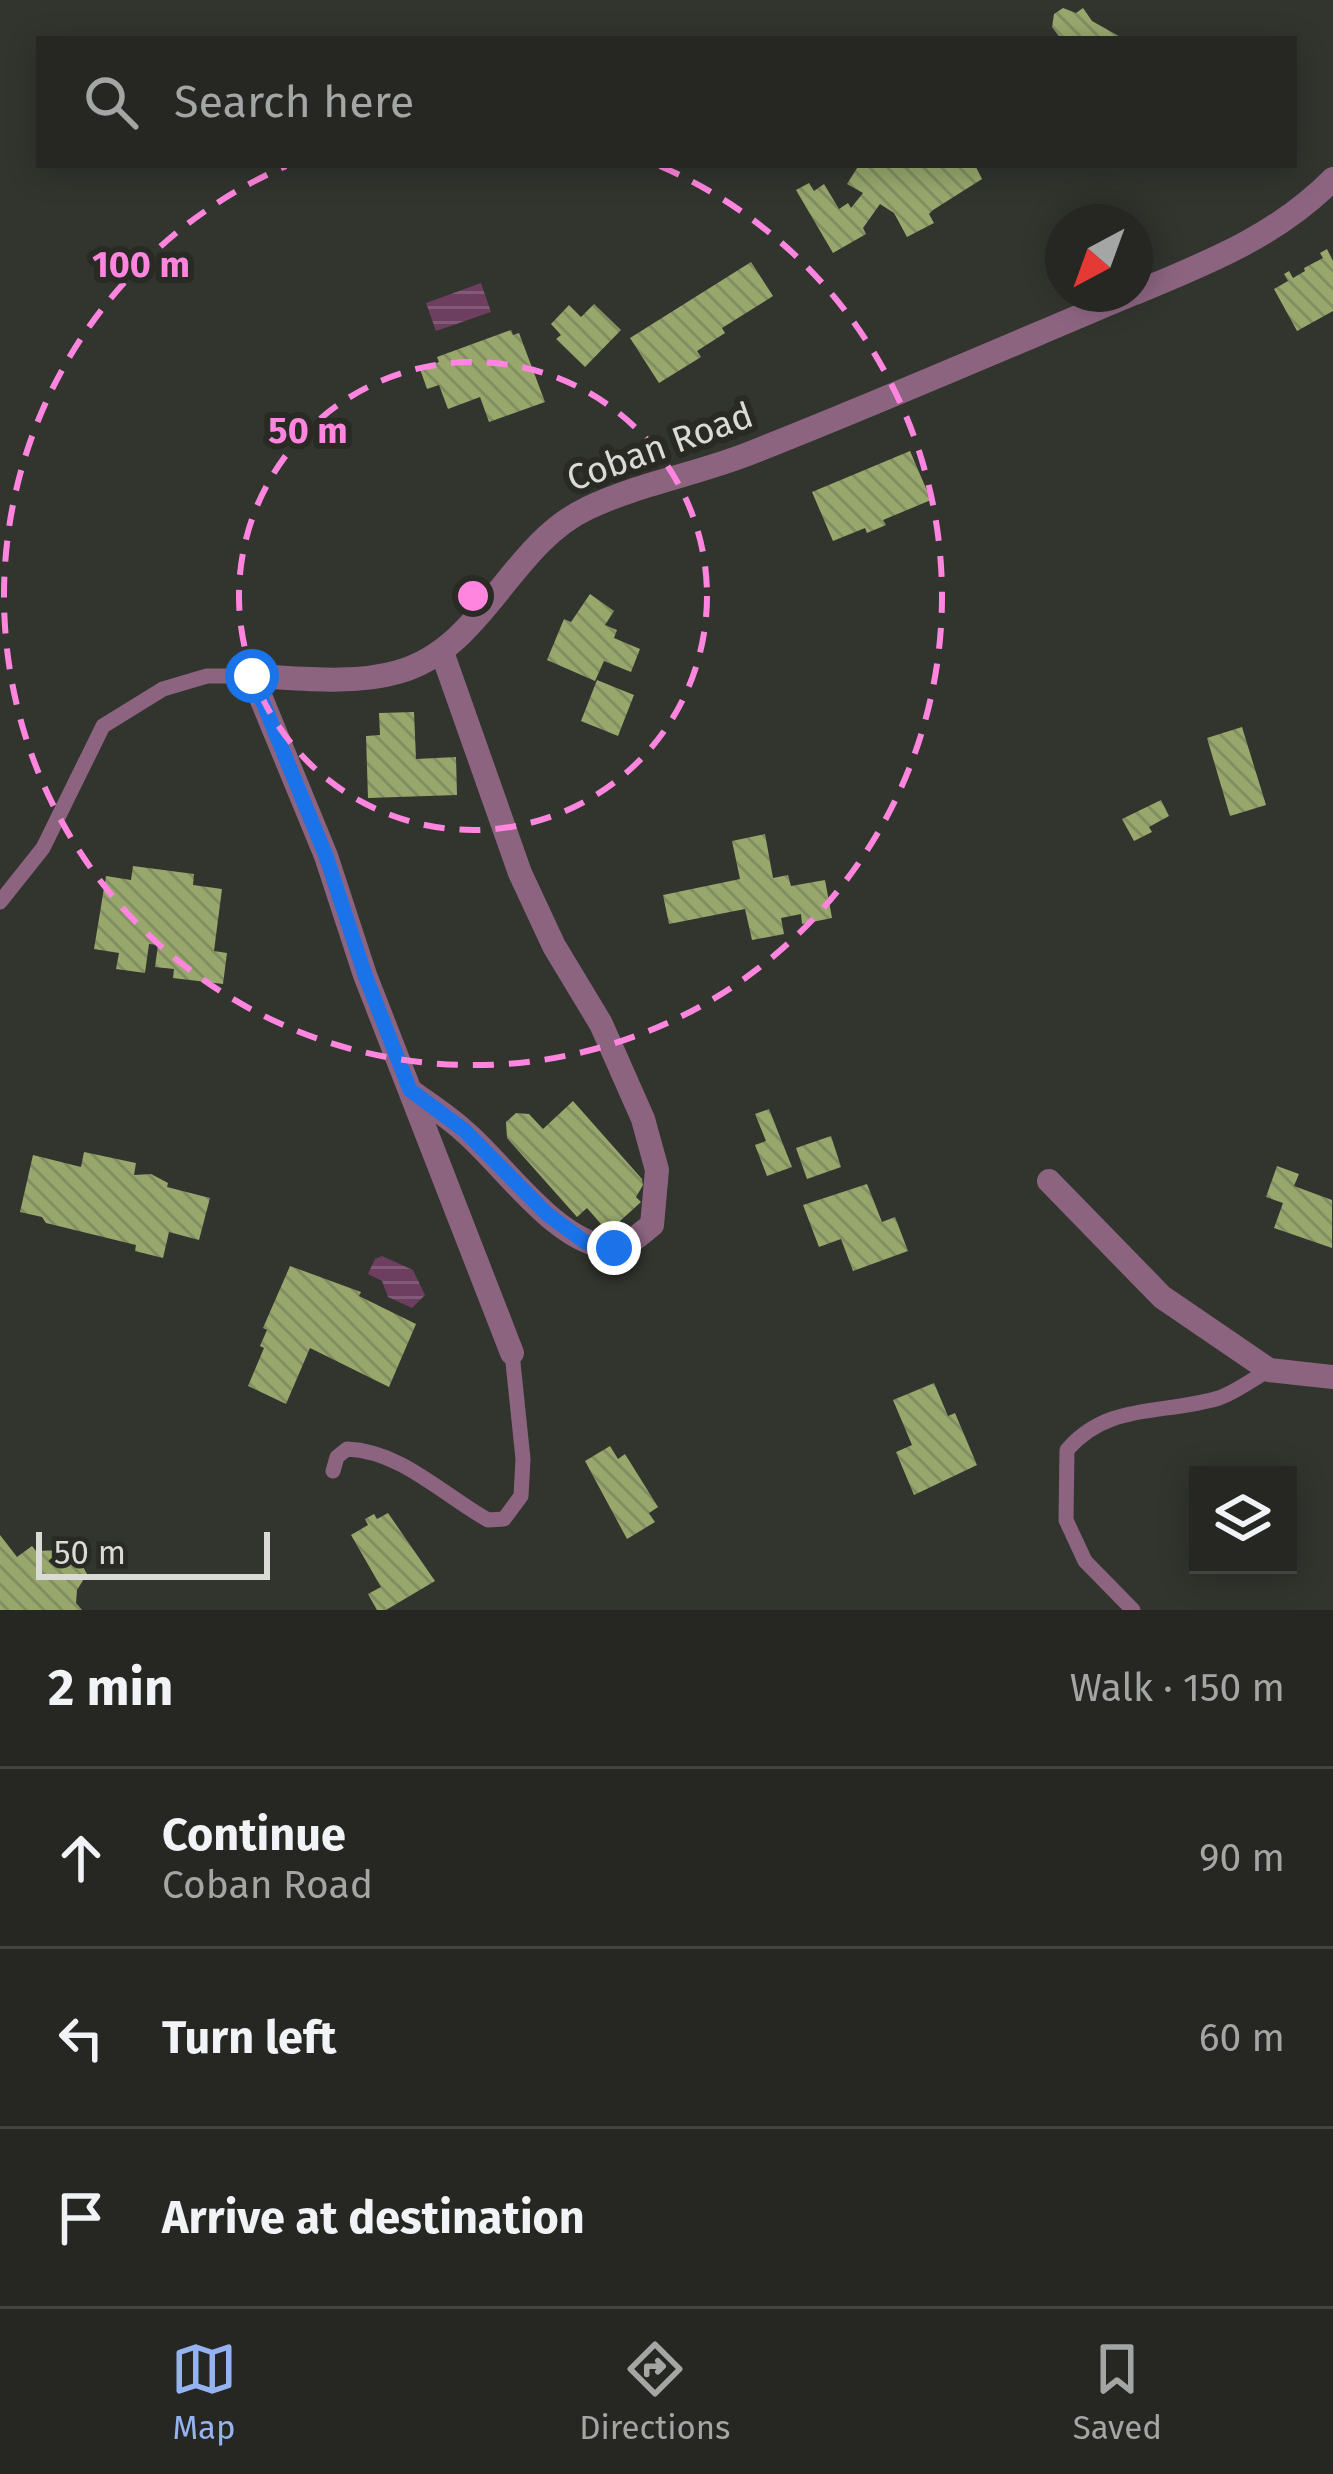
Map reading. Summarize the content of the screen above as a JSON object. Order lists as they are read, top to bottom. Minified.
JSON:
{"streets":{"street":["Coban Road"]},"scale_bar":"50 m","north":"bottom left","page":{"search":"Search here","scale":"50 m","heading":["2 min","Walk · 150 m"],"list":[["Continue","Coban Road","90 m"],["Turn left","60 m"],"Arrive at destination"],"nav":["Map","Directions","Saved"]},"rings":["100 m","50 m"]}
